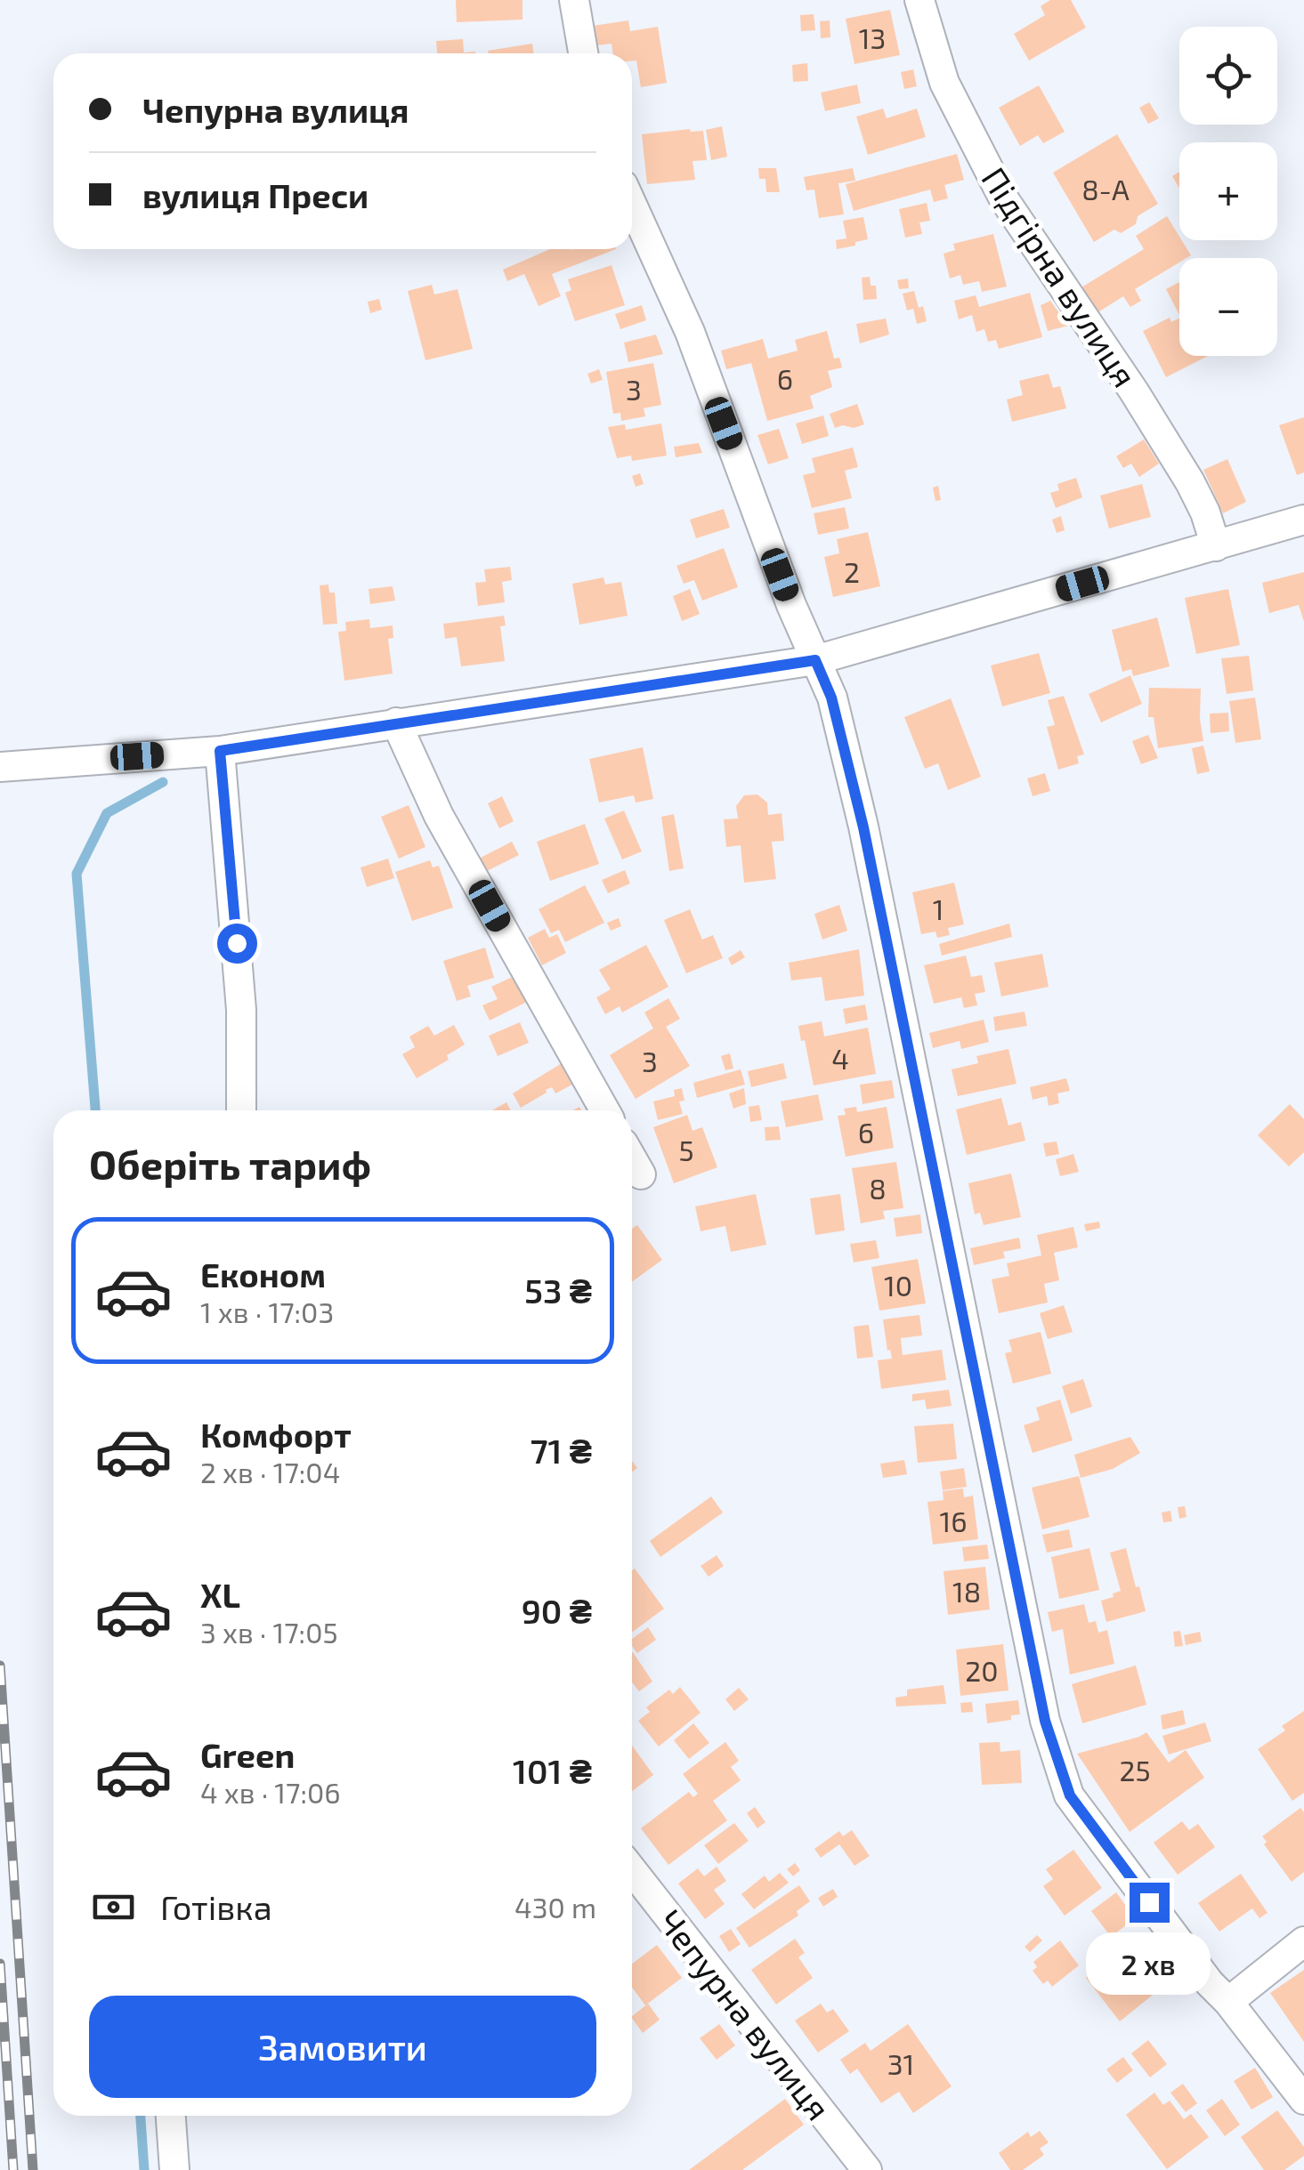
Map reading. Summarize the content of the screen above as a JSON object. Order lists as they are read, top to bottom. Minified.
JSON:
{"streets":{"street":["Підгірна вулиця","Чепурна вулиця"]},"house_numbers":["13","8-А","6","3","2","1","4","3","6","5","8","10","16","18","20","25","31"],"page":{"map_buttons":["+","−"],"banner":["Чепурна вулиця","вулиця Преси"],"heading":"Оберіть тариф","list":[{"name":"Економ","note":"1 хв · 17:03","value":"53 ₴"},{"name":"Комфорт","note":"2 хв · 17:04","value":"71 ₴"},{"name":"XL","note":"3 хв · 17:05","value":"90 ₴"},{"name":"Green","note":"4 хв · 17:06","value":"101 ₴"}],"pay":["Готівка","430 m"],"bubble":"2 хв","buttons":"Замовити"}}
